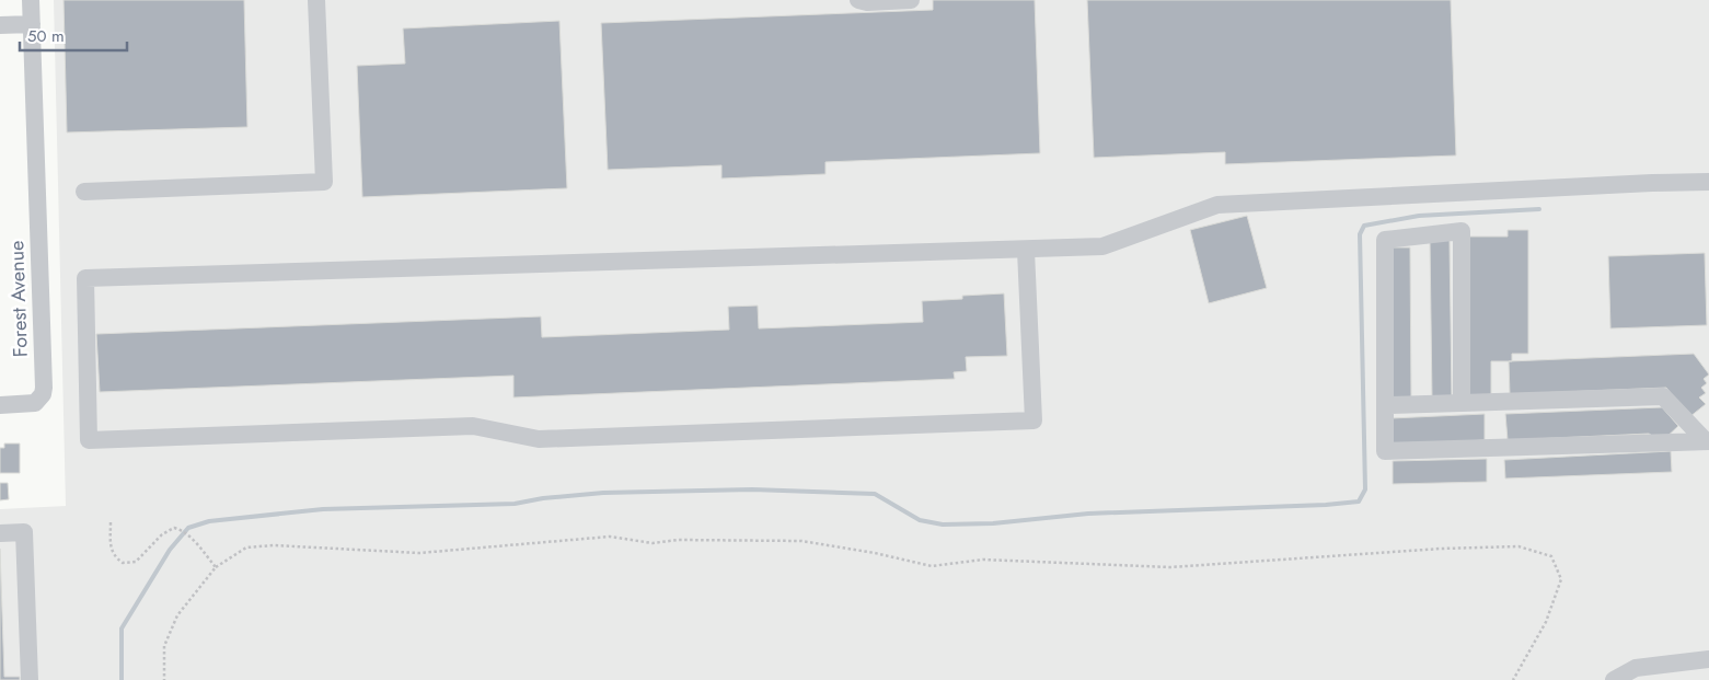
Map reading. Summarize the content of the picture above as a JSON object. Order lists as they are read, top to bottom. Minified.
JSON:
{"streets":{"street":["Forest Avenue"]},"scale_bar":"50 m"}
